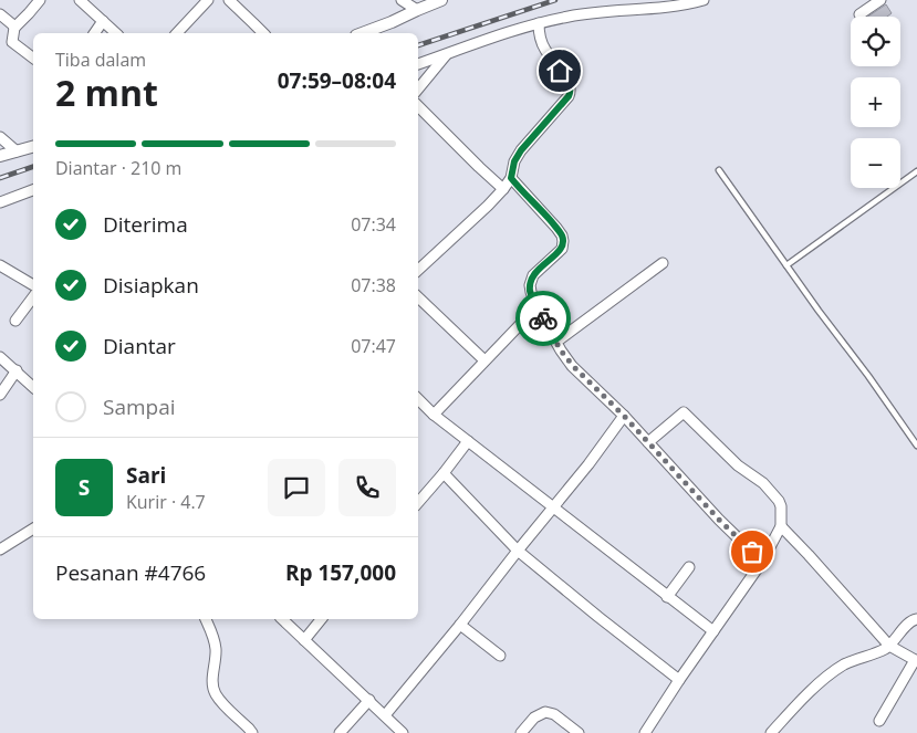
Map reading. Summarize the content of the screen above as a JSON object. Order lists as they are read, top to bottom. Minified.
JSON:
{"page":{"map_buttons":["+","−"],"heading":["2 mnt","Tiba dalam","07:59–08:04"],"panel":["Sari","Kurir · 4.7","Pesanan #4766","Rp 157,000"],"bar":"Diantar · 210 m","list":[["Diterima","07:34"],["Disiapkan","07:38"],["Diantar","07:47"],"Sampai"],"round":"S"}}
